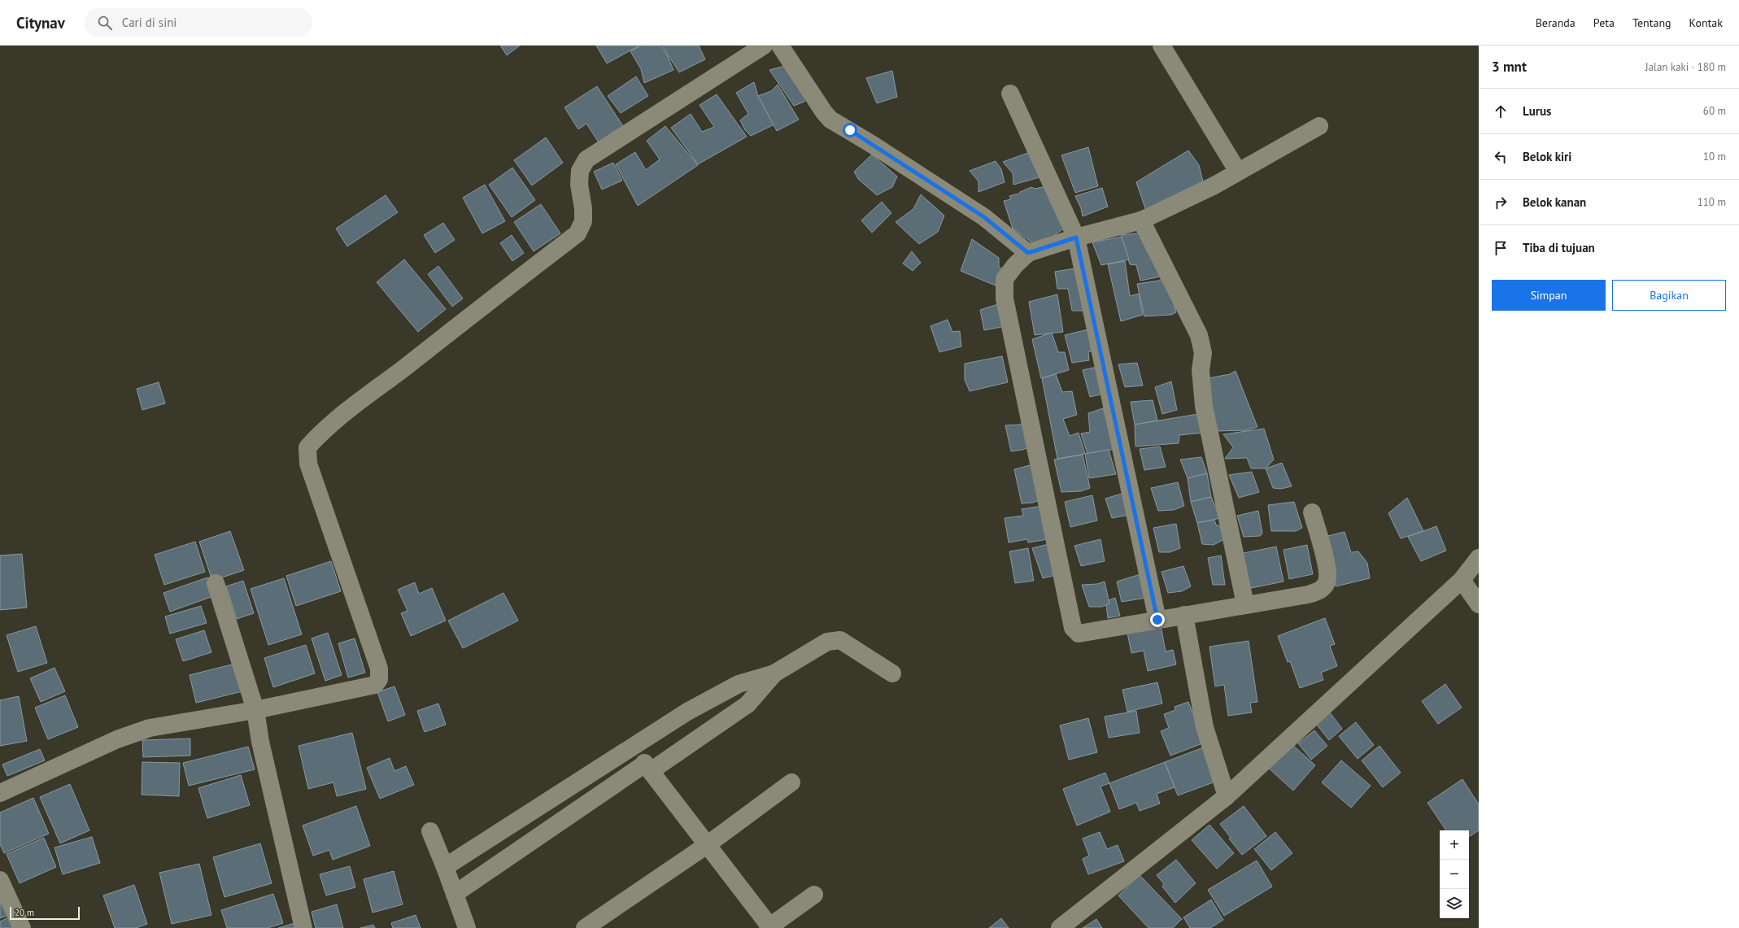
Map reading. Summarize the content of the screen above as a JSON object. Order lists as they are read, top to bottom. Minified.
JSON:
{"scale_bar":"20 m","page":{"header":"Citynav","search":"Cari di sini","nav":["Beranda","Peta","Tentang","Kontak"],"heading":["3 mnt","Jalan kaki · 180 m"],"list":[["Lurus","60 m"],["Belok kiri","10 m"],["Belok kanan","110 m"],"Tiba di tujuan"],"buttons":["Simpan","Bagikan"],"map_buttons":["+","−"],"scale":"20 m"}}
